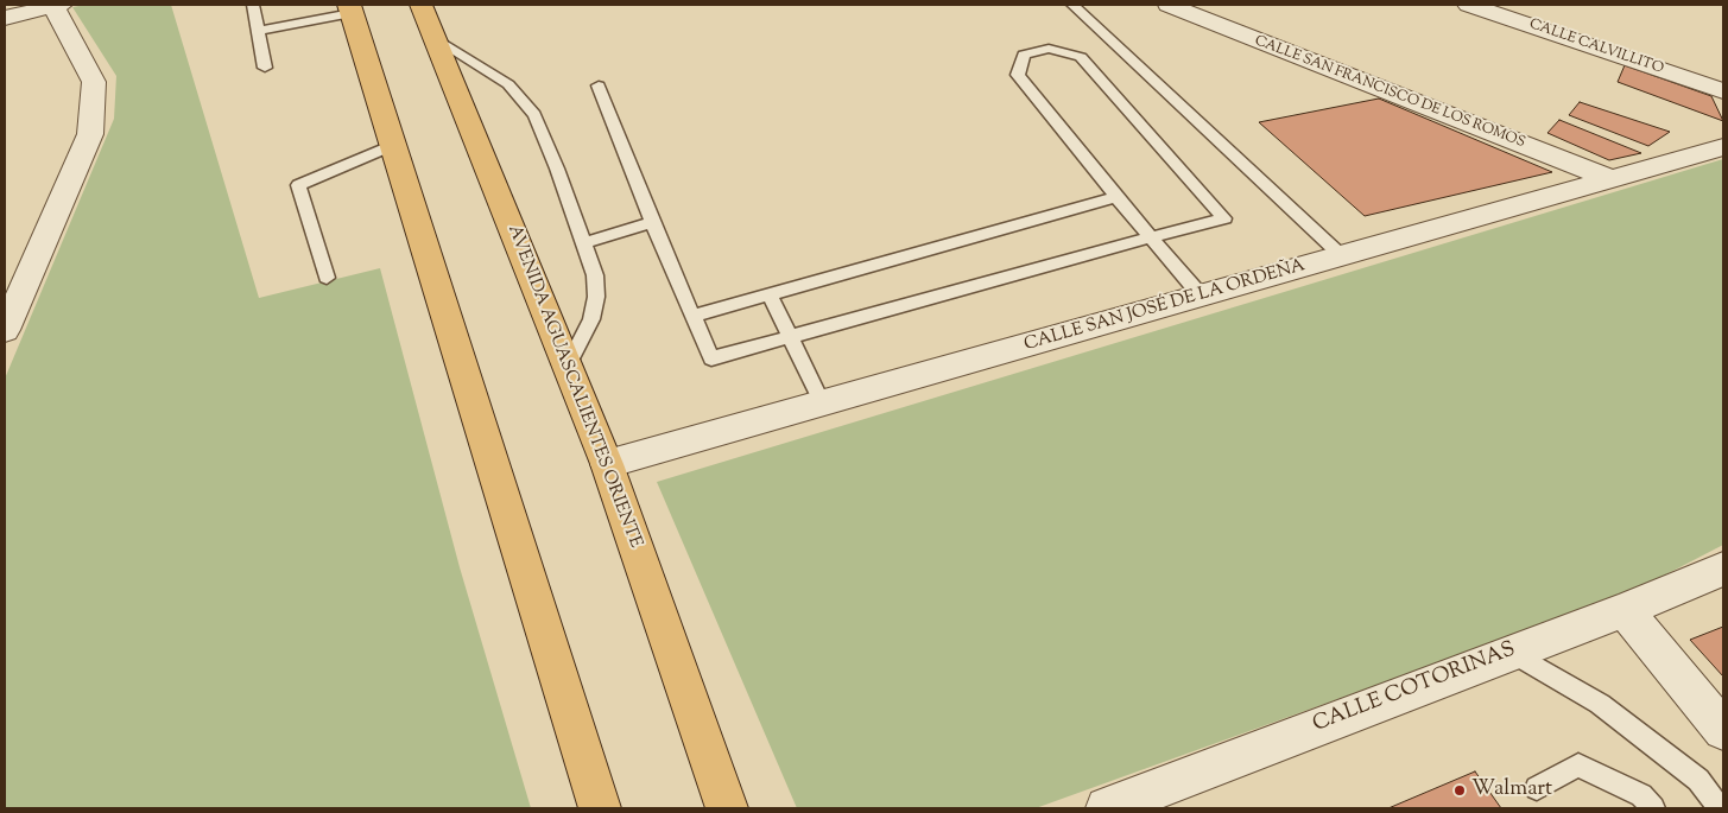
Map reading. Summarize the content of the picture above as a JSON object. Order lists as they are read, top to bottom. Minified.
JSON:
{"streets":{"main road":["AVENIDA AGUASCALIENTES ORIENTE"],"street":["CALLE CALVILLITO","CALLE SAN FRANCISCO DE LOS ROMOS","CALLE SAN JOSÉ DE LA ORDEÑA","CALLE COTORINAS"]},"crossings":[["CALLE SAN FRANCISCO DE LOS ROMOS","CALLE SAN JOSÉ DE LA ORDEÑA"],["CALLE SAN JOSÉ DE LA ORDEÑA","AVENIDA AGUASCALIENTES ORIENTE"]],"places":["Walmart"]}
